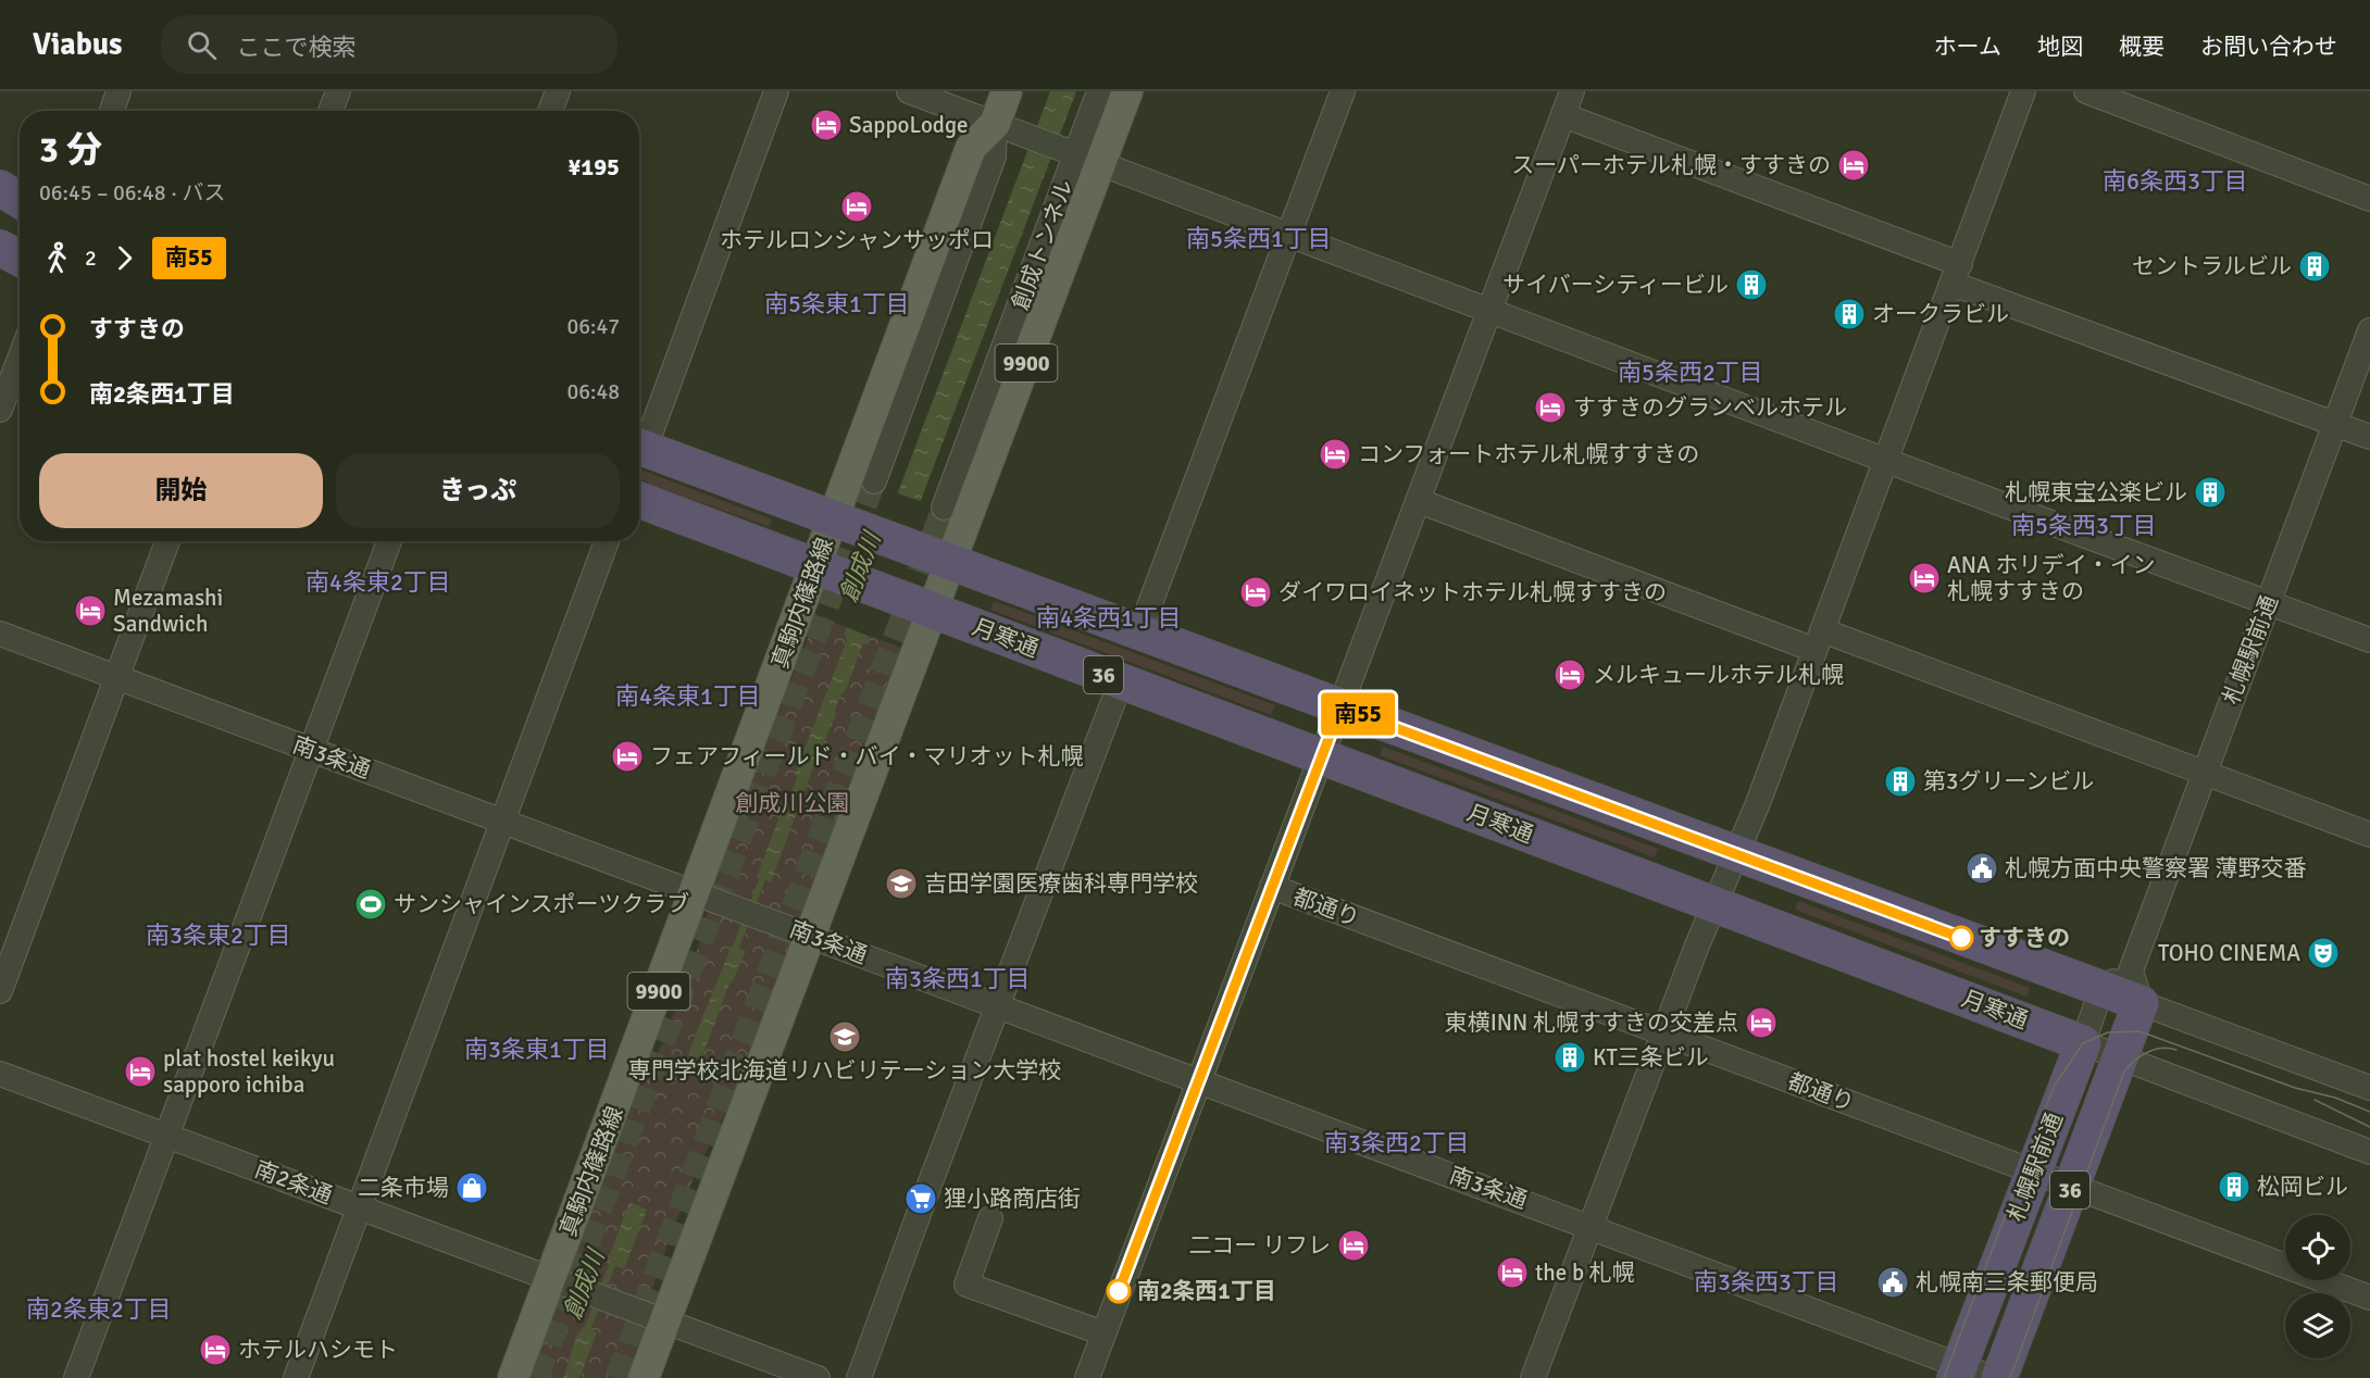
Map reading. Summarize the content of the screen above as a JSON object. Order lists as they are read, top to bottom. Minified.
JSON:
{"streets":{"highway":["月寒通","札幌駅前通","36"],"main road":["9900","真駒内篠路線"],"street":["創成トンネル","南3条通","都通り","南2条通"]},"crossings":[["創成トンネル","9900"],["9900","月寒通"],["9900","36"],["9900","南3条通"],["9900","南2条通"],["真駒内篠路線","月寒通"],["真駒内篠路線","36"],["真駒内篠路線","南3条通"],["真駒内篠路線","南2条通"],["月寒通","札幌駅前通"],["札幌駅前通","36"],["札幌駅前通","南3条通"],["札幌駅前通","都通り"]],"districts":["南6条西3丁目","南5条西1丁目","南5条東1丁目","南5条西2丁目","南5条西3丁目","南4条東2丁目","南4条西1丁目","南4条東1丁目","南3条東2丁目","南3条西1丁目","南3条東1丁目","南3条西2丁目","南3条西3丁目","南2条東2丁目"],"water":["創成川"],"parks":["創成川公園"],"places":{"hotel":["SappoLodge","スーパーホテル札幌・すすきの","ホテルロンシャンサッポロ","すすきのグランベルホテル","コンフォートホテル札幌すすきの","ANA ホリデイ・イン 札幌すすきの","ダイワロイネットホテル札幌すすきの","Mezamashi Sandwich","メルキュールホテル札幌","フェアフィールド・バイ・マリオット札幌","東横INN 札幌すすきの交差点","plat hostel keikyu sapporo ichiba","二コー リフレ","the b 札幌","ホテルハシモト"],"building":["セントラルビル","サイバーシティービル","オークラビル","札幌東宝公楽ビル","第3グリーンビル","KT三条ビル","松岡ビル"],"public building":["札幌方面中央警察署 薄野交番","札幌南三条郵便局"],"school or university":["吉田学園医療歯科専門学校","専門学校北海道リハビリテーション大学校"],"sports":["サンシャインスポーツクラブ"],"other":["すすきの","南2条西1丁目"],"theatre":["TOHO CINEMA"],"shop":["二条市場"],"supermarket":["狸小路商店街"]},"lines":["bus line 南55"],"page":{"header":"Viabus","search":"ここで検索","nav":["ホーム","地図","概要","お問い合わせ"],"on_map":"南55","heading":["3 分","06:45 – 06:48 · バス","¥195"],"legs":["2","南55"],"list":[{"name":"すすきの","value":"06:47"},{"name":"南2条西1丁目","value":"06:48"}],"buttons":["開始","きっぷ"]}}
